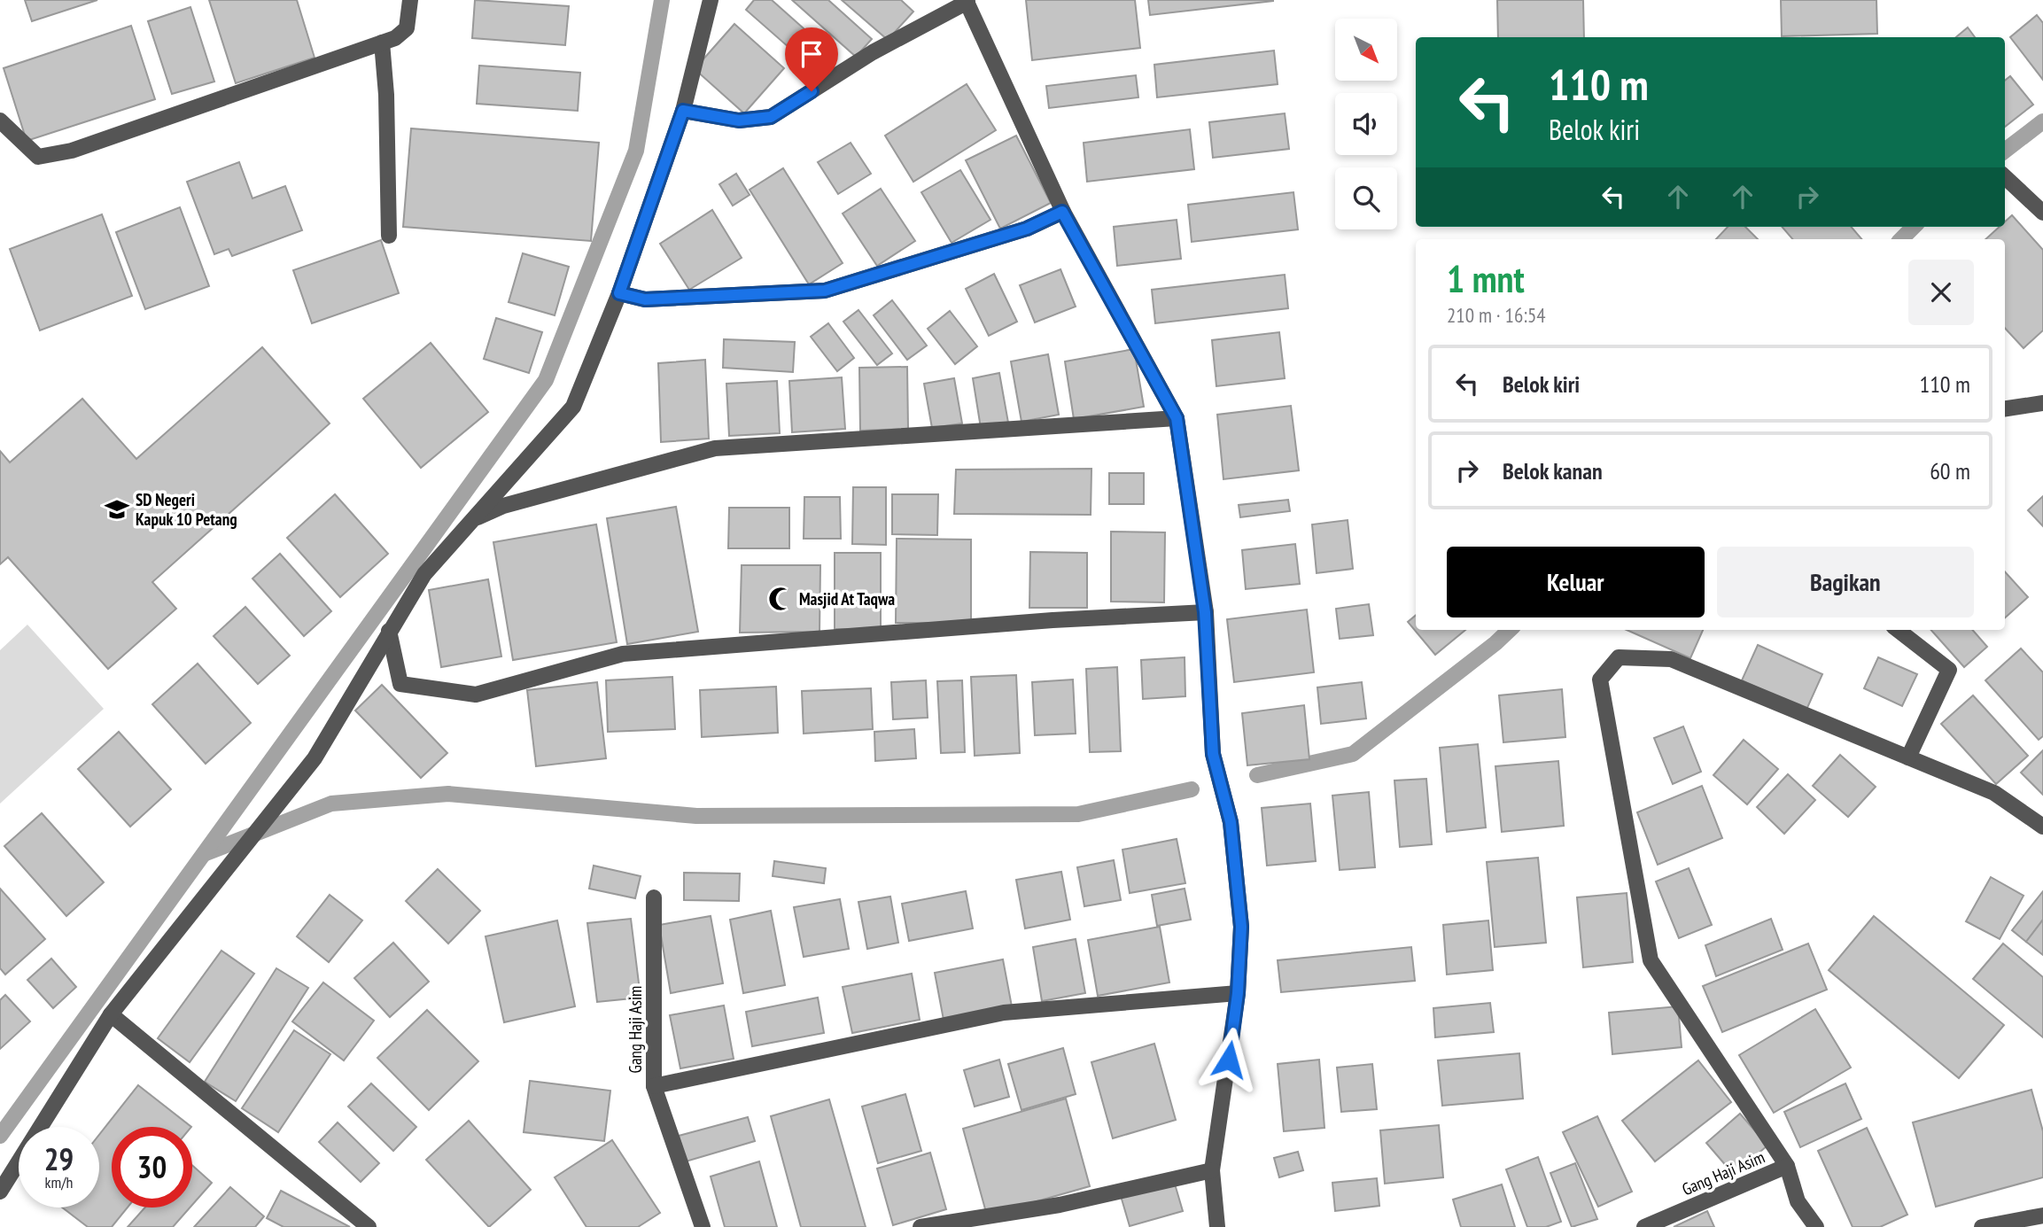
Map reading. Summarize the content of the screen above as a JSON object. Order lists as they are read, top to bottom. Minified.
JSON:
{"streets":{"street":["Gang Haji Asim"]},"places":{"school or university":["SD Negeri Kapuk 10 Petang"],"mosque":["Masjid At Taqwa"]},"north":"bottom right","page":{"turn":["110 m","Belok kiri"],"heading":["1 mnt","210 m · 16:54"],"list":[{"name":"Belok kiri","value":"110 m"},{"name":"Belok kanan","value":"60 m"}],"buttons":["Keluar","Bagikan"],"speed":"29 km/h","limit":"30"}}
